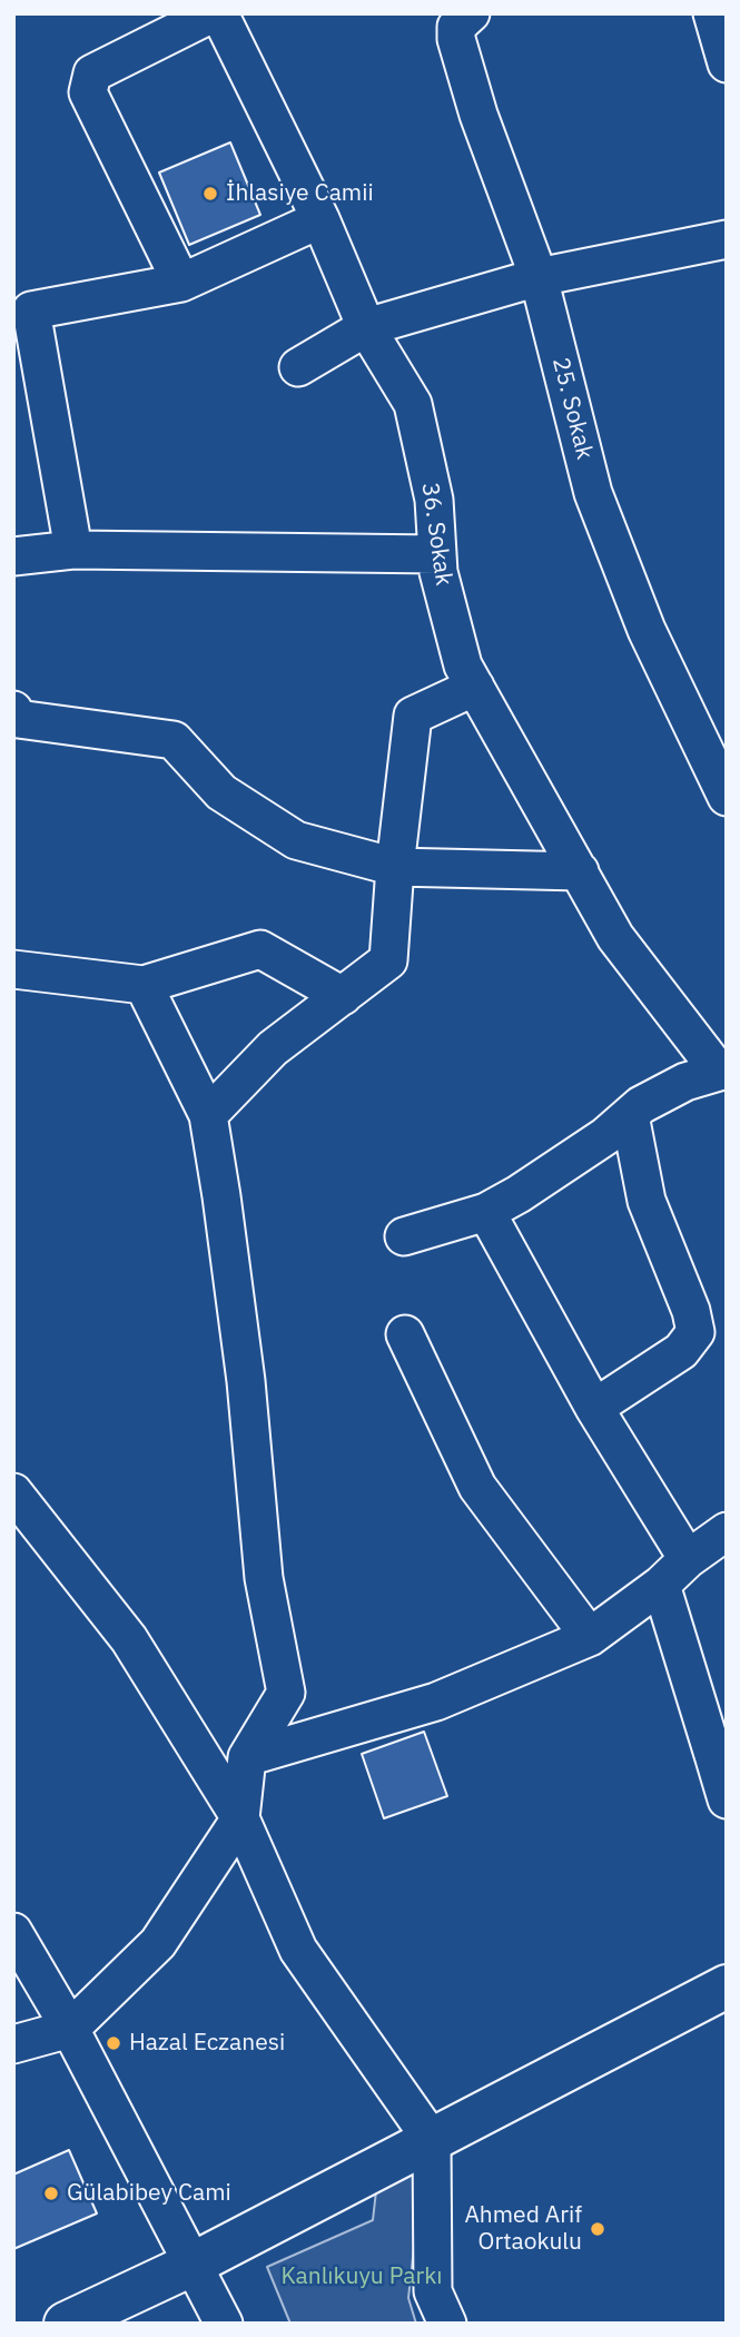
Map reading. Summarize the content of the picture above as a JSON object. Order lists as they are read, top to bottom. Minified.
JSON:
{"streets":{"street":["25. Sokak","36. Sokak"]},"parks":["Kanlıkuyu Parkı"],"places":["İhlasiye Camii","Hazal Eczanesi","Gülabibey Cami","Ahmed Arif Ortaokulu"]}
